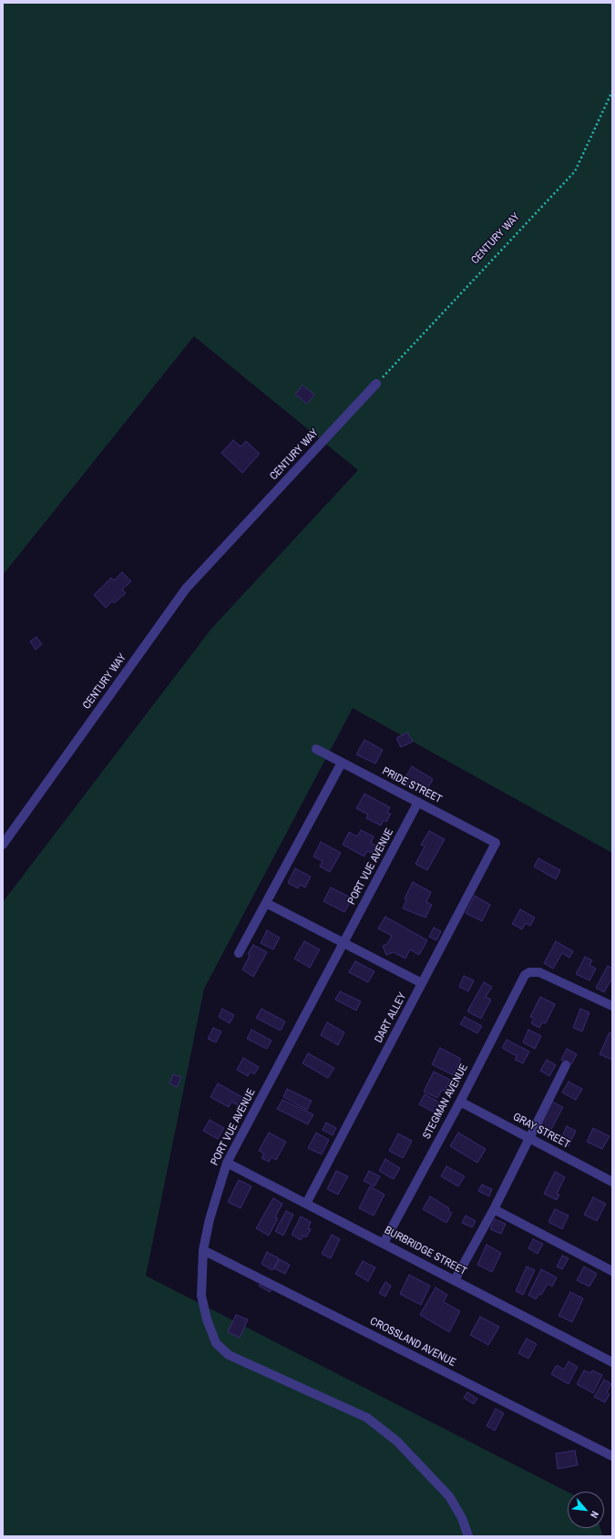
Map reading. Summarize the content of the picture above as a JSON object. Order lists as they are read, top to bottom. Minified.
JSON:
{"streets":{"street":["CENTURY WAY","PRIDE STREET","PORT VUE AVENUE","DART ALLEY","STEGMAN AVENUE","GRAY STREET","BURBRIDGE STREET","CROSSLAND AVENUE"]},"crossings":[["PRIDE STREET","PORT VUE AVENUE"],["PRIDE STREET","DART ALLEY"],["PORT VUE AVENUE","BURBRIDGE STREET"],["PORT VUE AVENUE","CROSSLAND AVENUE"],["DART ALLEY","BURBRIDGE STREET"],["STEGMAN AVENUE","GRAY STREET"],["STEGMAN AVENUE","BURBRIDGE STREET"]],"north":"bottom right"}
